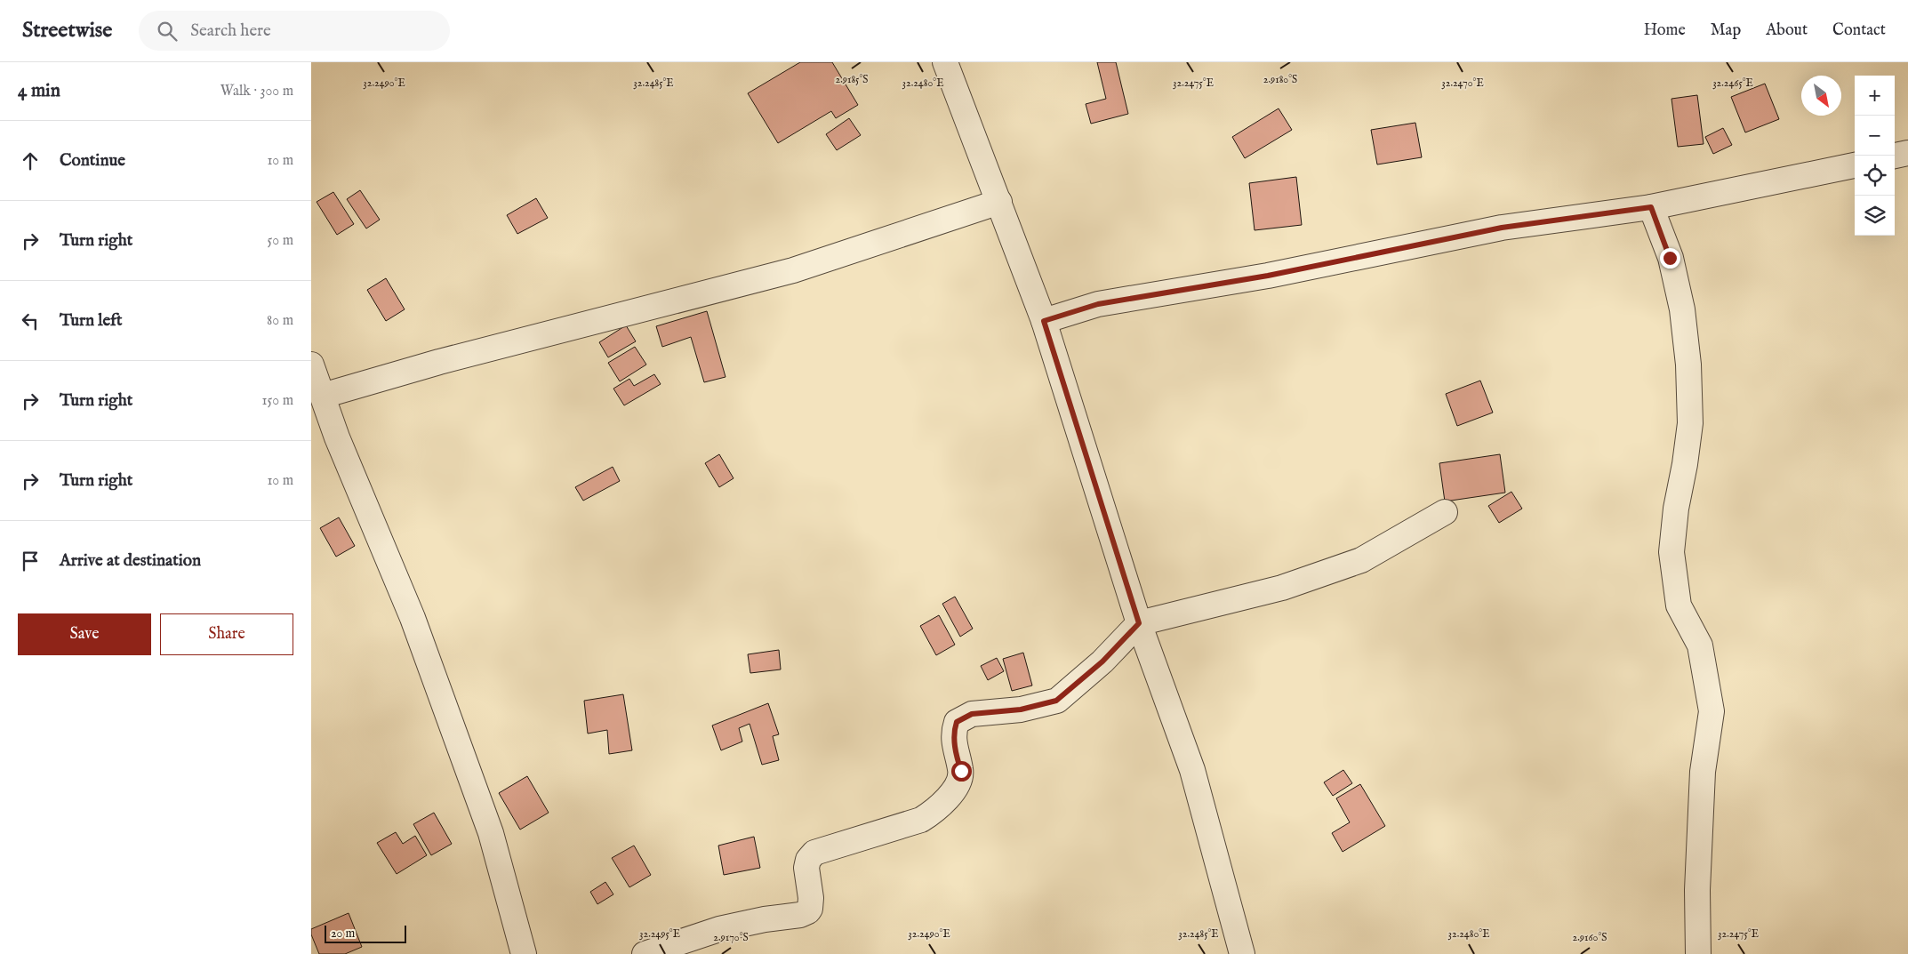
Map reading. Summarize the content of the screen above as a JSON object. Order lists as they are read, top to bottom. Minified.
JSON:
{"scale_bar":"20 m","north":"bottom right","page":{"header":"Streetwise","search":"Search here","nav":["Home","Map","About","Contact"],"heading":["4 min","Walk · 300 m"],"map_buttons":["+","−"],"list":[["Continue","10 m"],["Turn right","50 m"],["Turn left","80 m"],["Turn right","150 m"],["Turn right","10 m"],"Arrive at destination"],"buttons":["Save","Share"],"scale":"20 m"},"coordinates":["2.9185°S","2.9180°S","32.2470°E","32.2490°E","32.2485°E","32.2480°E","32.2475°E","32.2465°E","32.2495°E","2.9170°S","2.9160°S"]}
